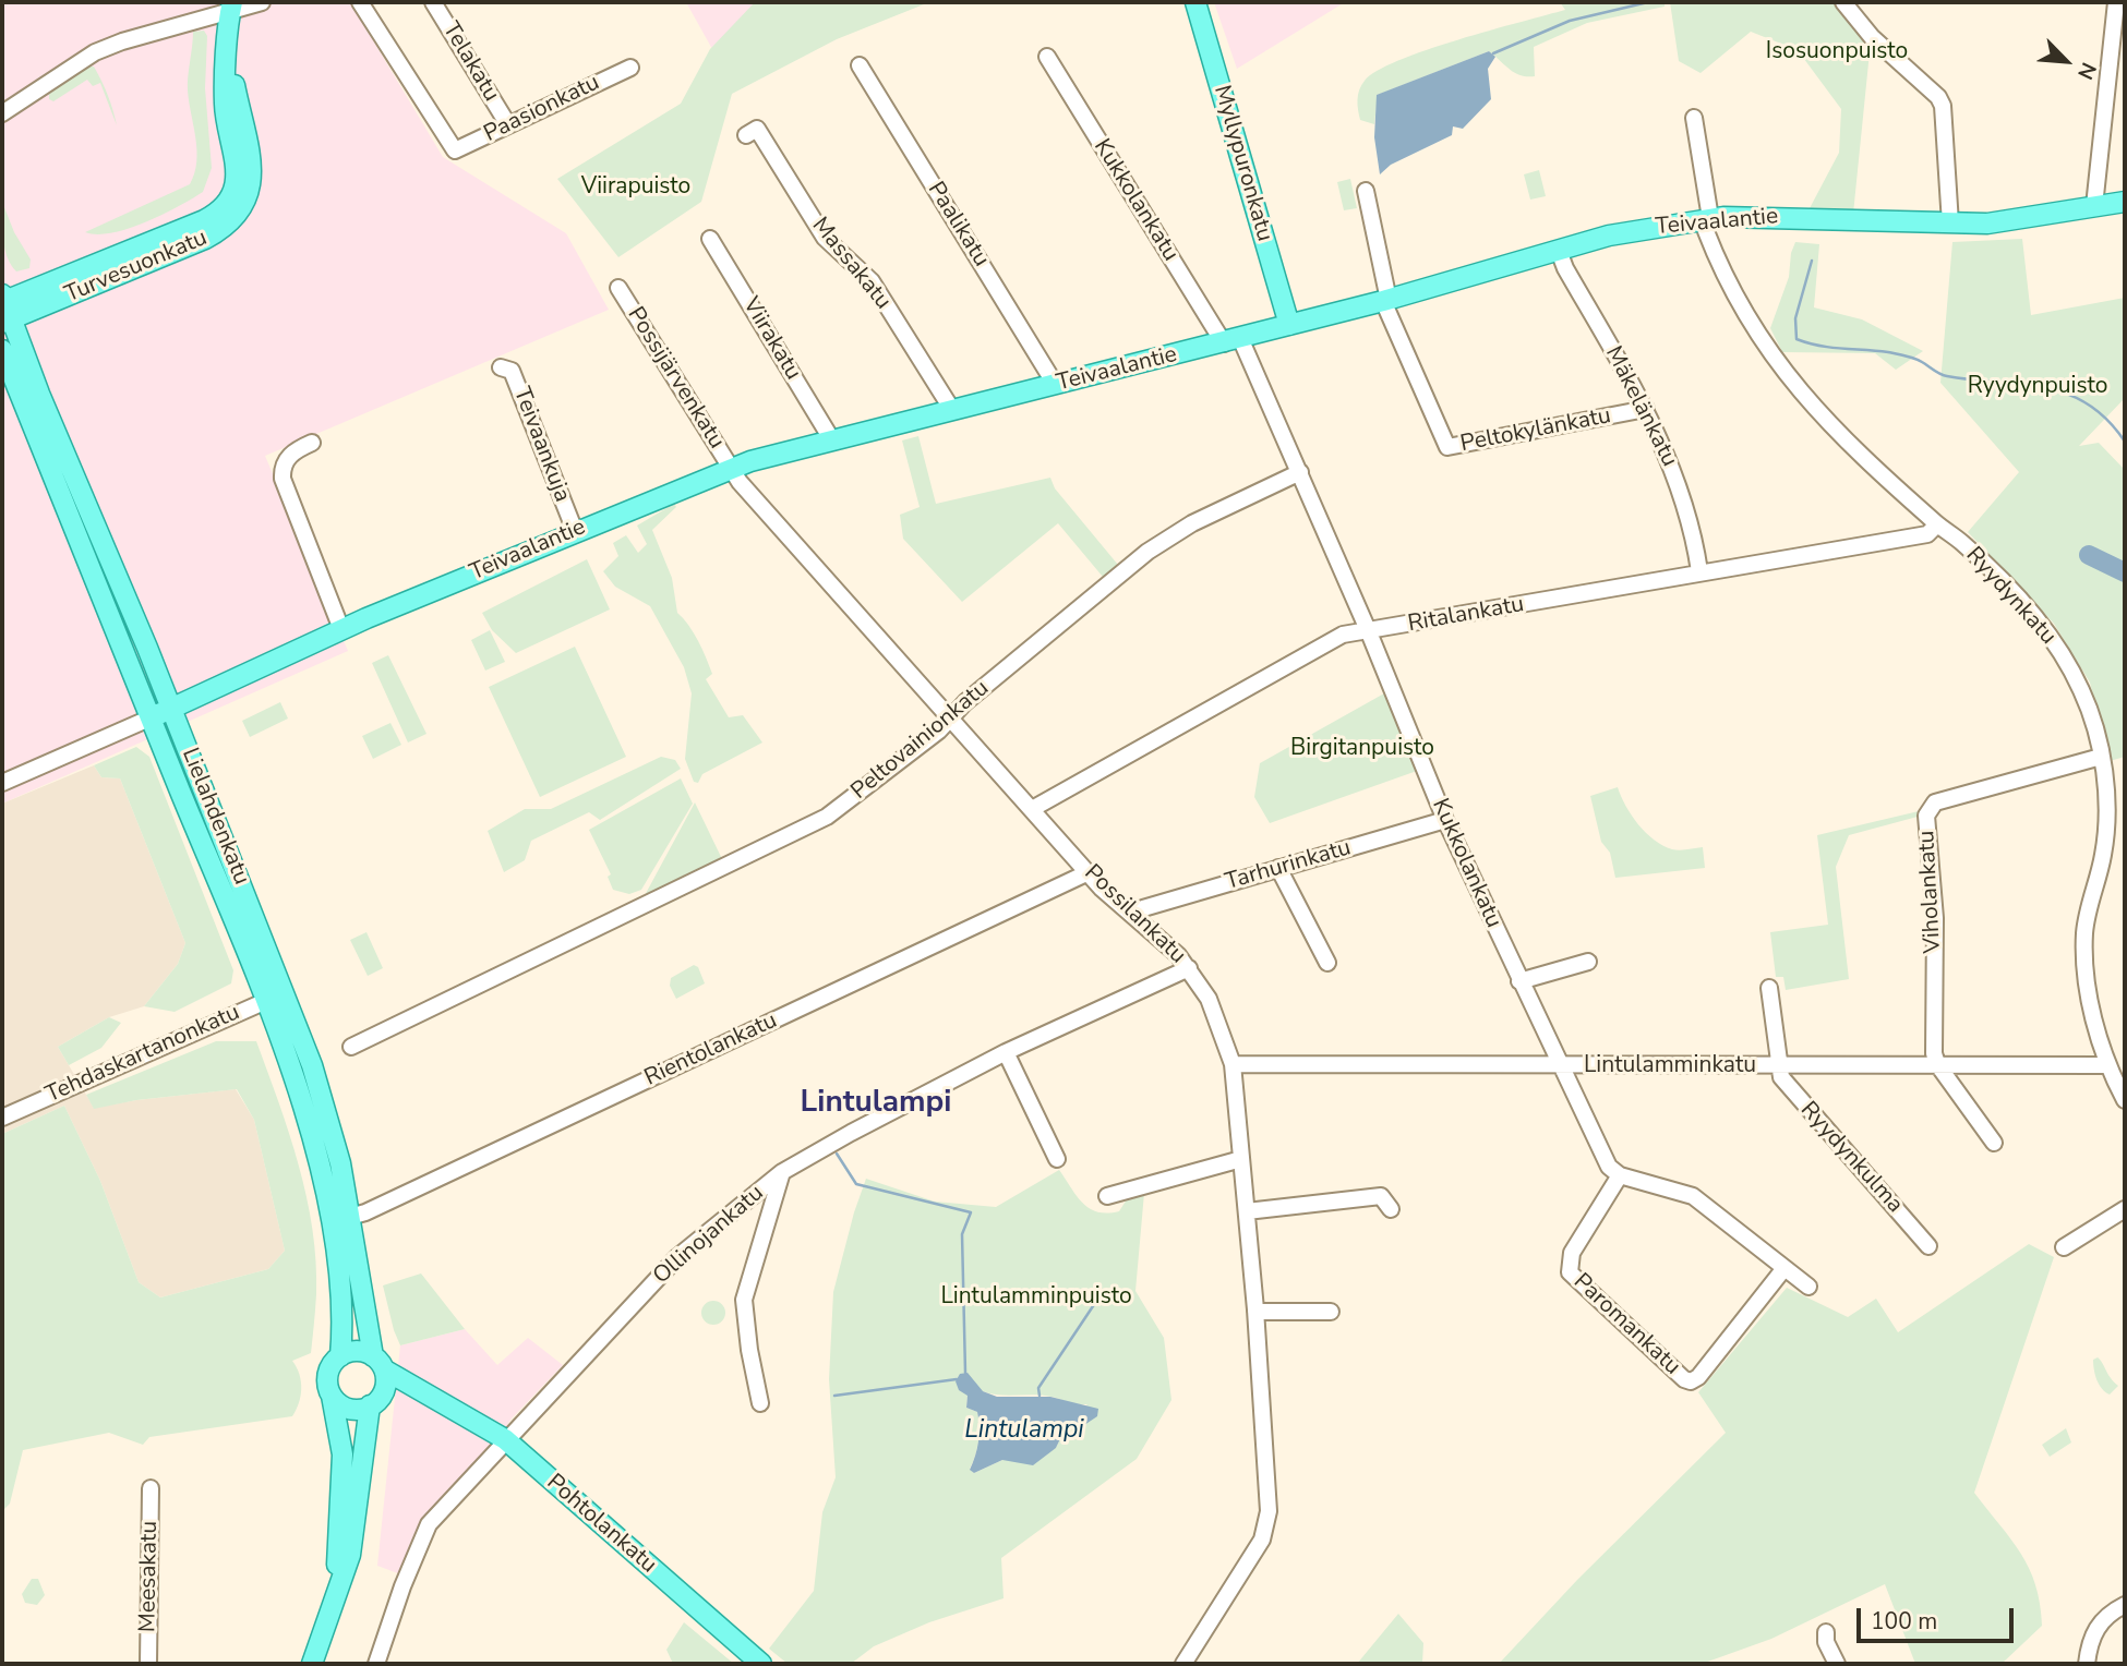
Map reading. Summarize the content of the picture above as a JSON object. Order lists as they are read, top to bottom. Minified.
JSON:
{"streets":{"main road":["Myllypuronkatu","Teivaalantie","Turvesuonkatu","Lielahdenkatu","Pohtolankatu"],"street":["Telakatu","Paasionkatu","Kukkolankatu","Paalikatu","Massakatu","Viirakatu","Possijärvenkatu","Mäkelänkatu","Peltokylänkatu","Teivaankuja","Ryydynkatu","Ritalankatu","Peltovainionkatu","Tarhurinkatu","Viholankatu","Possilankatu","Rientolankatu","Tehdaskartanonkatu","Lintulamminkatu","Ryydynkulma","Ollinojankatu","Paromankatu","Meesakatu"]},"crossings":[["Telakatu","Paasionkatu"],["Myllypuronkatu","Teivaalantie"],["Kukkolankatu","Teivaalantie"],["Kukkolankatu","Ritalankatu"],["Kukkolankatu","Peltovainionkatu"],["Kukkolankatu","Tarhurinkatu"],["Kukkolankatu","Lintulamminkatu"],["Kukkolankatu","Paromankatu"],["Teivaalantie","Paalikatu"],["Teivaalantie","Massakatu"],["Teivaalantie","Viirakatu"],["Teivaalantie","Possijärvenkatu"],["Teivaalantie","Mäkelänkatu"],["Teivaalantie","Peltokylänkatu"],["Teivaalantie","Teivaankuja"],["Teivaalantie","Ryydynkatu"],["Teivaalantie","Lielahdenkatu"],["Teivaalantie","Possilankatu"],["Turvesuonkatu","Lielahdenkatu"],["Possijärvenkatu","Possilankatu"],["Mäkelänkatu","Peltokylänkatu"],["Mäkelänkatu","Ritalankatu"],["Ryydynkatu","Ritalankatu"],["Ryydynkatu","Viholankatu"],["Ryydynkatu","Lintulamminkatu"],["Ritalankatu","Possilankatu"],["Peltovainionkatu","Possilankatu"],["Lielahdenkatu","Rientolankatu"],["Lielahdenkatu","Tehdaskartanonkatu"],["Lielahdenkatu","Pohtolankatu"],["Tarhurinkatu","Possilankatu"],["Viholankatu","Lintulamminkatu"],["Possilankatu","Rientolankatu"],["Possilankatu","Lintulamminkatu"],["Possilankatu","Ollinojankatu"],["Lintulamminkatu","Ryydynkulma"],["Ollinojankatu","Pohtolankatu"]],"districts":["Lintulampi"],"water":["Lintulampi"],"parks":["Isosuonpuisto","Viirapuisto","Ryydynpuisto","Birgitanpuisto","Lintulamminpuisto"],"scale_bar":"100 m","north":"bottom right"}
